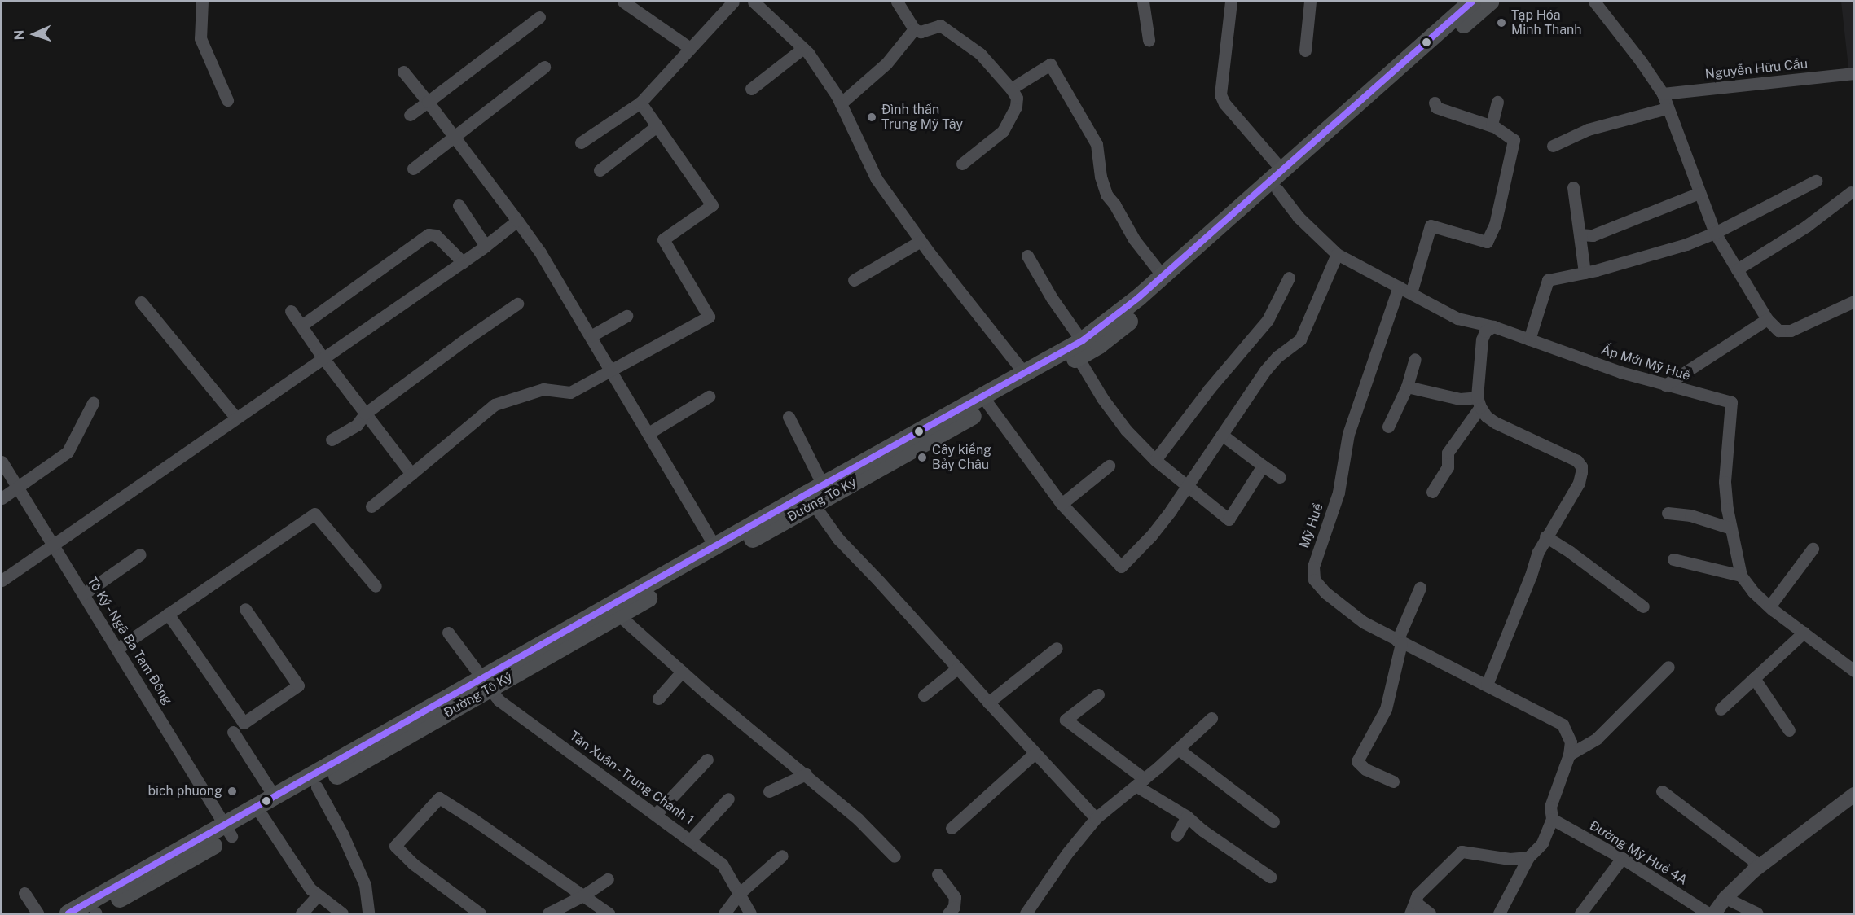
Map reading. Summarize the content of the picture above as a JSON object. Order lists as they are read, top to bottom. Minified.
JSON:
{"streets":{"main road":["Đường Tô Ký"],"street":["Nguyễn Hữu Cầu","Ấp Mới Mỹ Huề","Mỹ Huề","Tô Ký - Ngã Ba Tam Đông","Tân Xuân - Trung Chánh 1","Đường Mỹ Huề 4A"]},"crossings":[["Ấp Mới Mỹ Huề","Đường Tô Ký"],["Ấp Mới Mỹ Huề","Mỹ Huề"],["Đường Tô Ký","Tô Ký - Ngã Ba Tam Đông"],["Đường Tô Ký","Tân Xuân - Trung Chánh 1"],["Mỹ Huề","Đường Mỹ Huề 4A"]],"places":["Tạp Hóa Minh Thanh","Đình thần Trung Mỹ Tây","Cây kiểng Bảy Châu","bich phuong"],"north":"left"}
